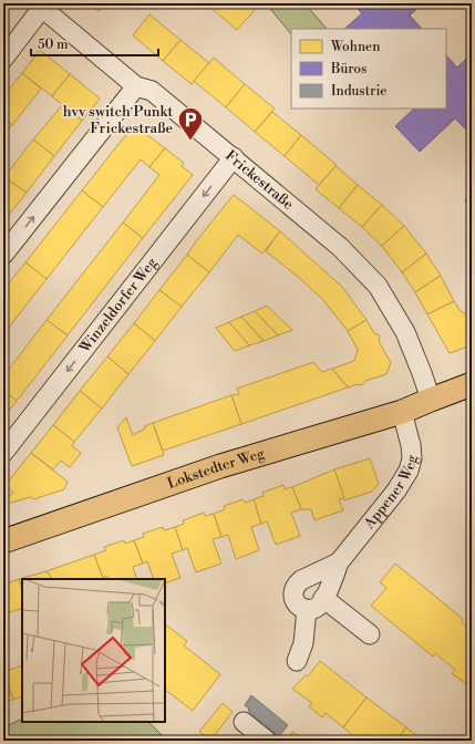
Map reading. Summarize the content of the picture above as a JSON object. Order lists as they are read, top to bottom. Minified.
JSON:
{"streets":{"main road":["Lokstedter Weg"],"street":["Frickestraße","Winzeldorfer Weg","Appener Weg"]},"crossings":[["Frickestraße","Winzeldorfer Weg"],["Frickestraße","Lokstedter Weg"],["Lokstedter Weg","Appener Weg"]],"places":{"parking":["hvv switch Punkt Frickestraße"]},"legend":["Wohnen","Büros","Industrie"],"scale_bar":"50 m"}
